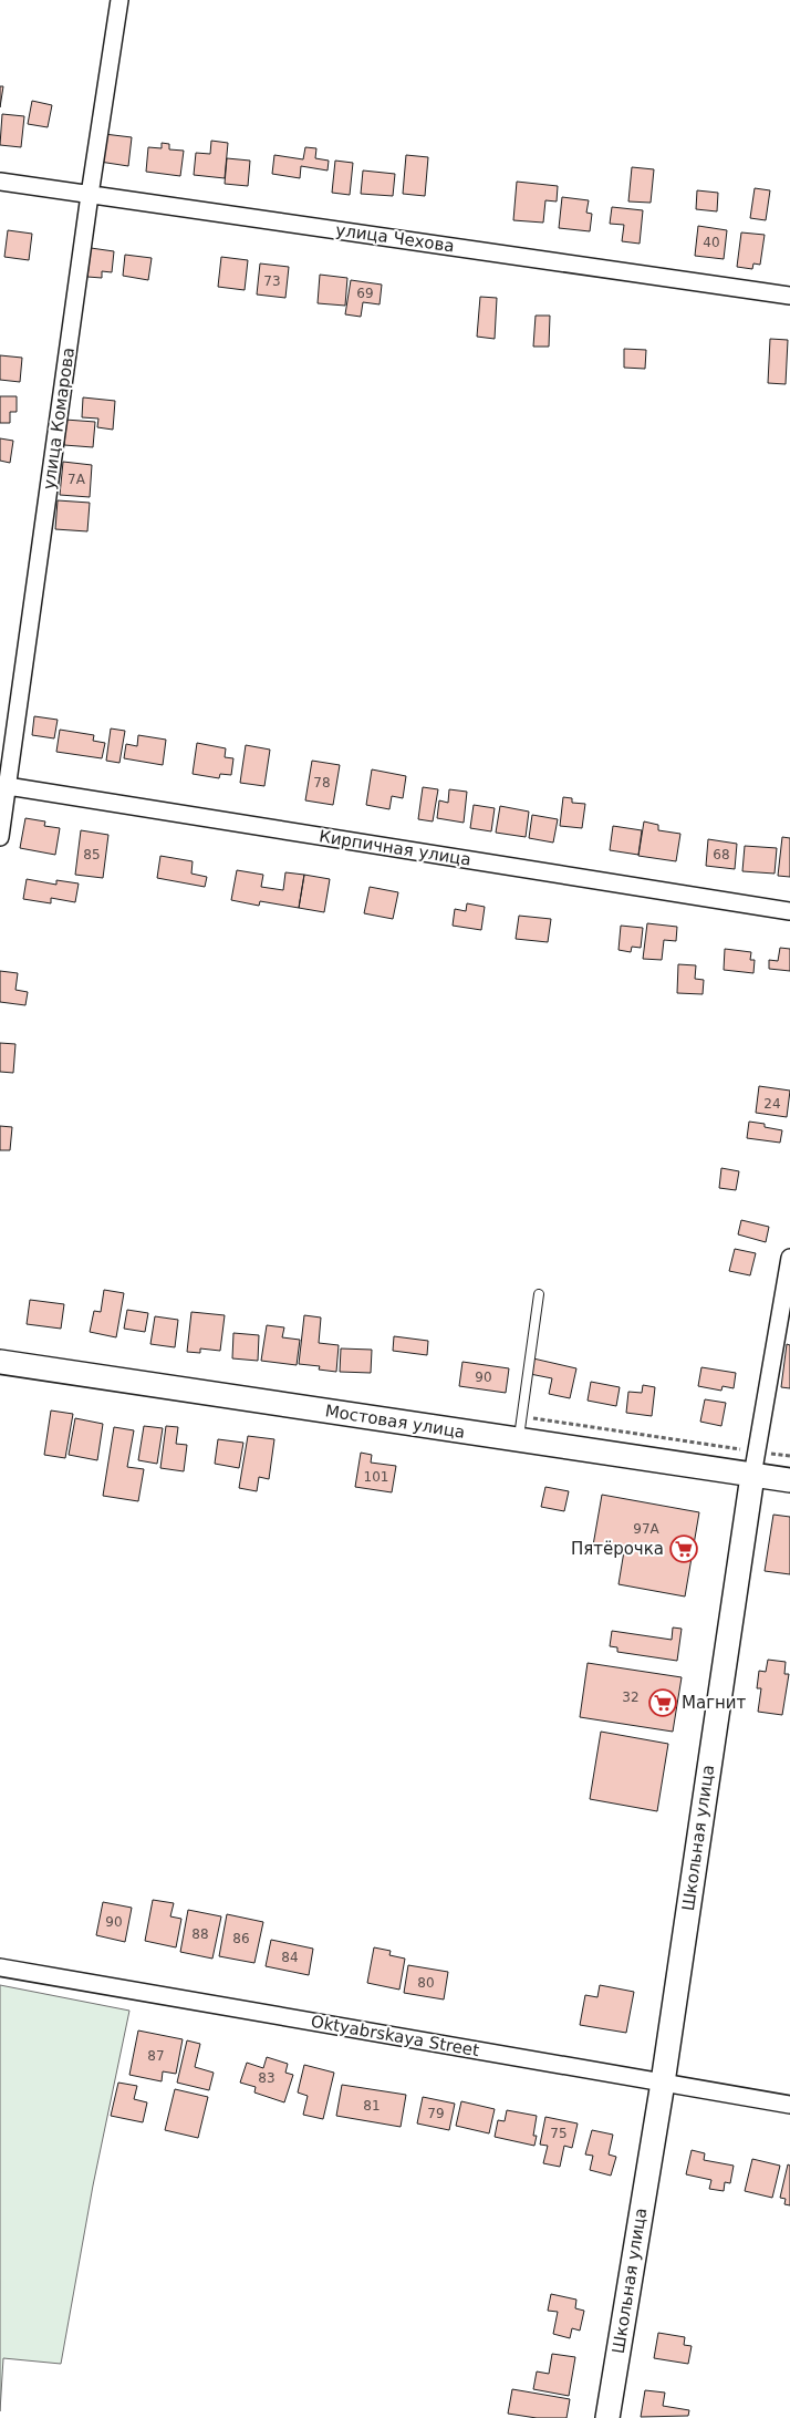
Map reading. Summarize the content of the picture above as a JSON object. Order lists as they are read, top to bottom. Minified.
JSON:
{"streets":{"street":["улица Чехова","улица Комарова","Кирпичная улица","Мостовая улица","Школьная улица","Oktyabrskaya Street"]},"crossings":[["улица Чехова","улица Комарова"],["улица Комарова","Кирпичная улица"],["Мостовая улица","Школьная улица"],["Школьная улица","Oktyabrskaya Street"]],"places":{"supermarket":["Пятёрочка","Магнит"]},"house_numbers":["40","73","69","7А","78","85","68","24","90","101","97А","32","90","88","86","84","80","87","83","81","79","75"]}
